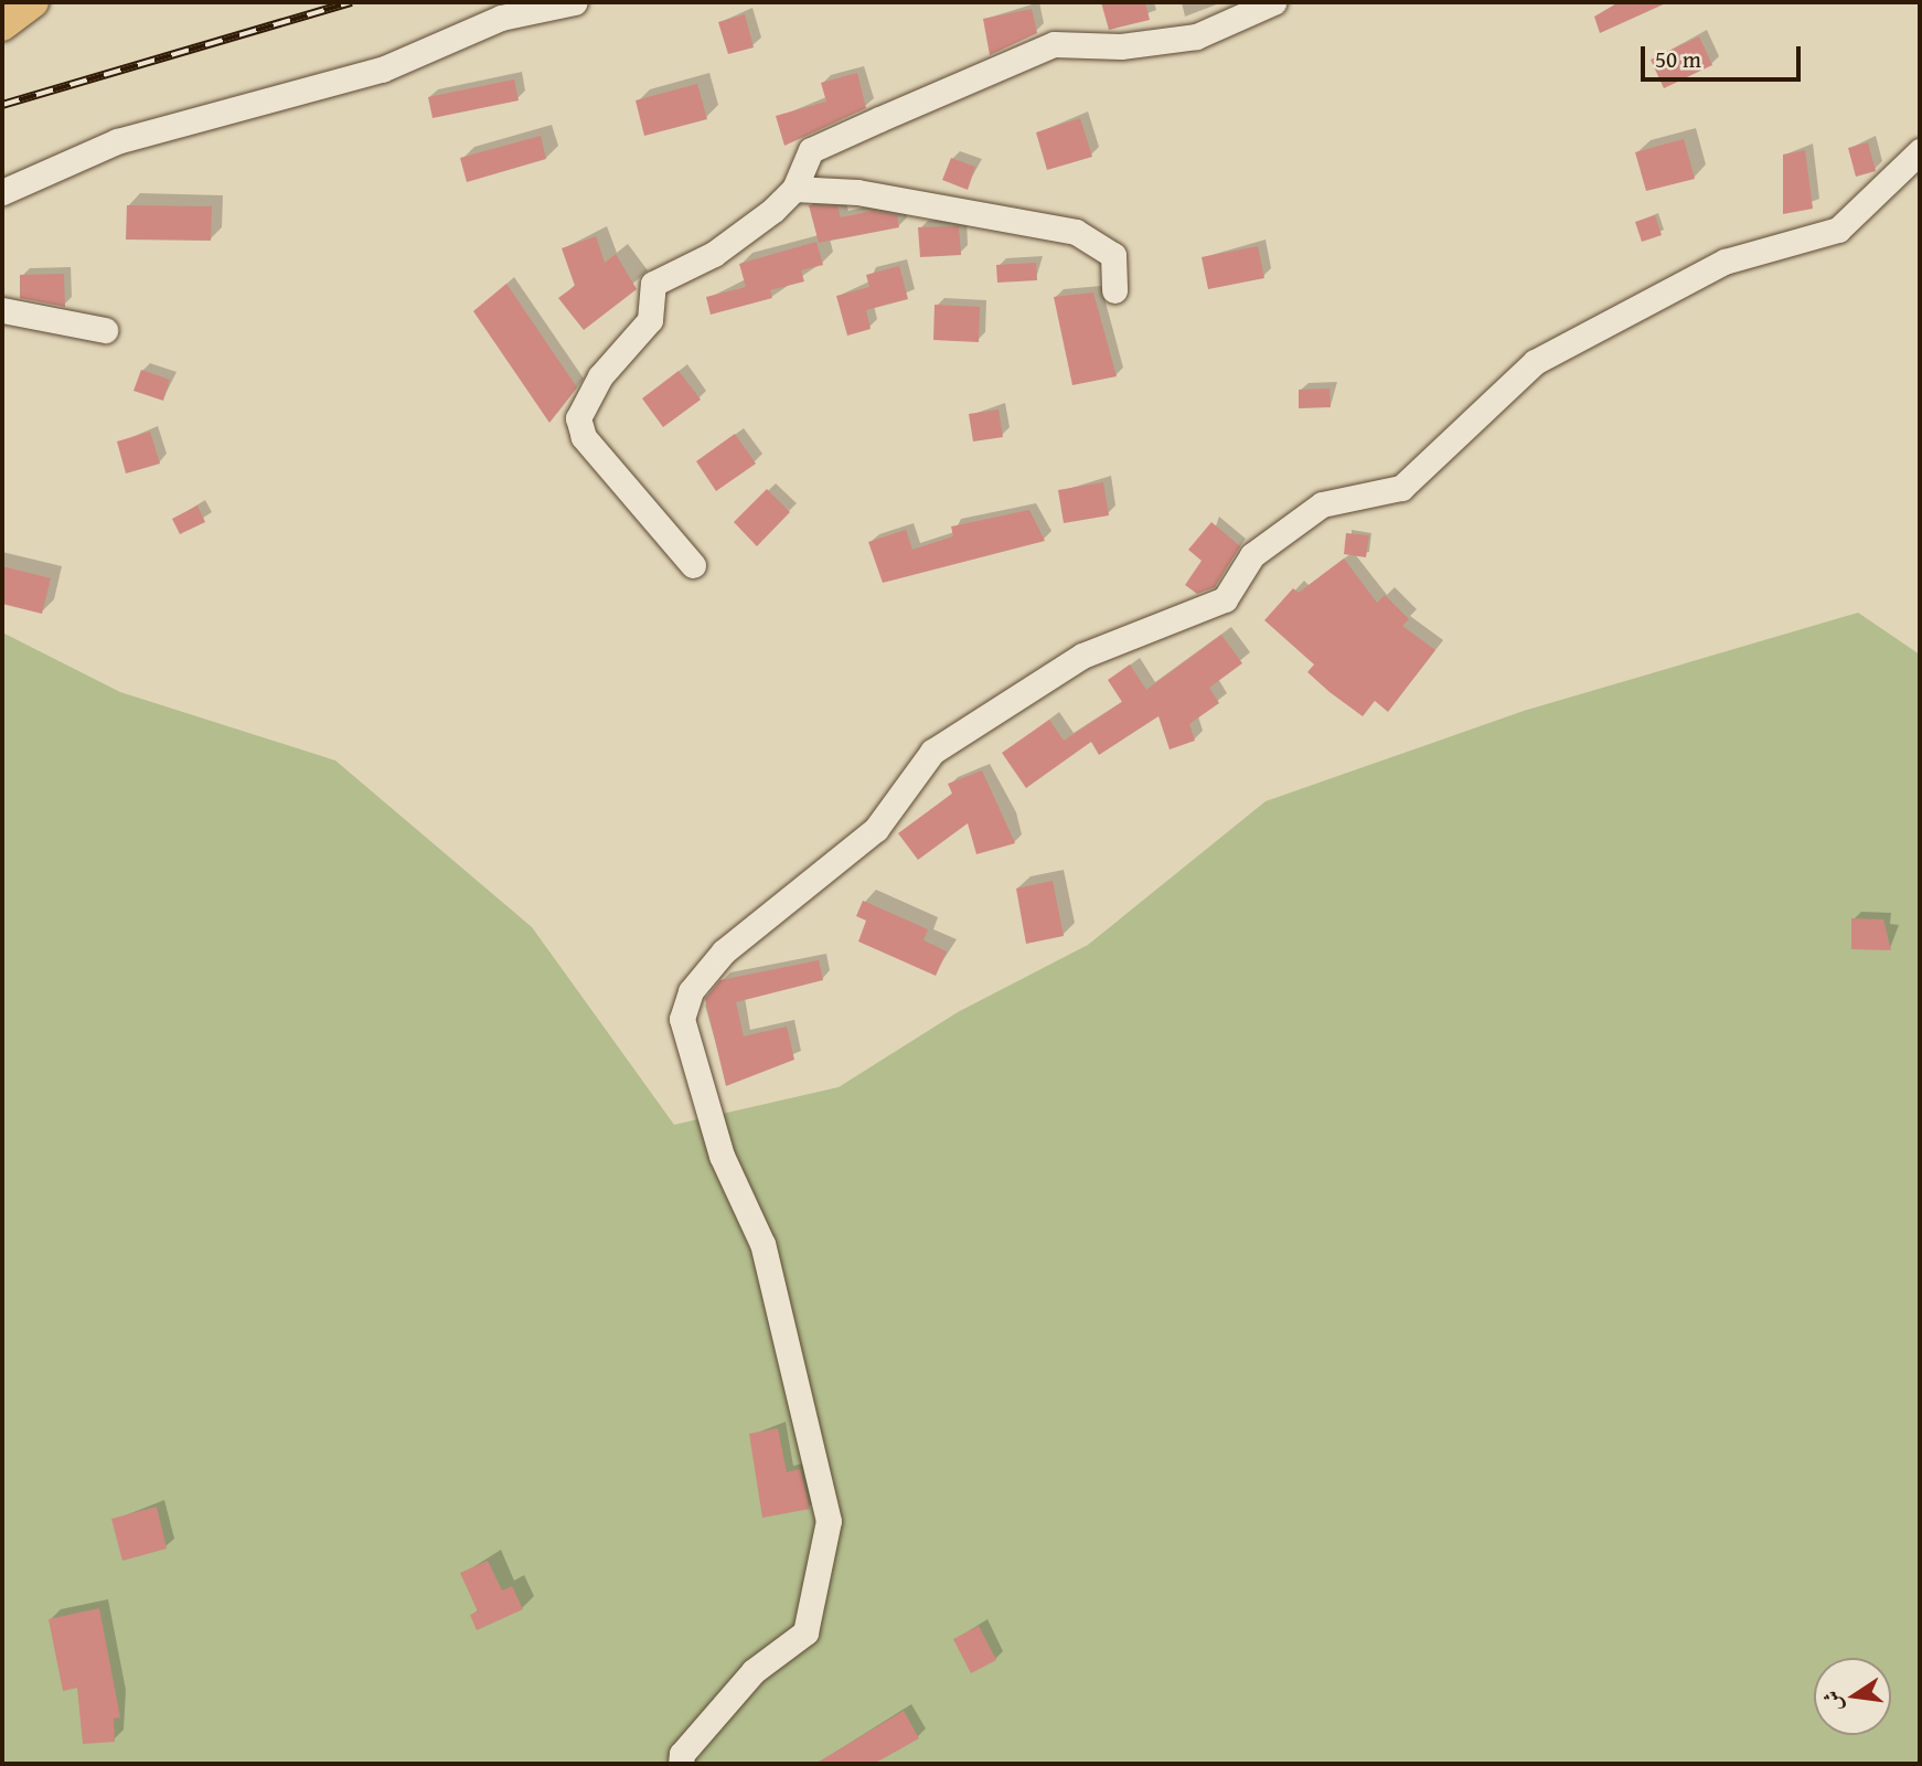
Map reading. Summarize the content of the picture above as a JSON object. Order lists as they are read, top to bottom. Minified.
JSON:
{"scale_bar":"50 m","north":"left"}
